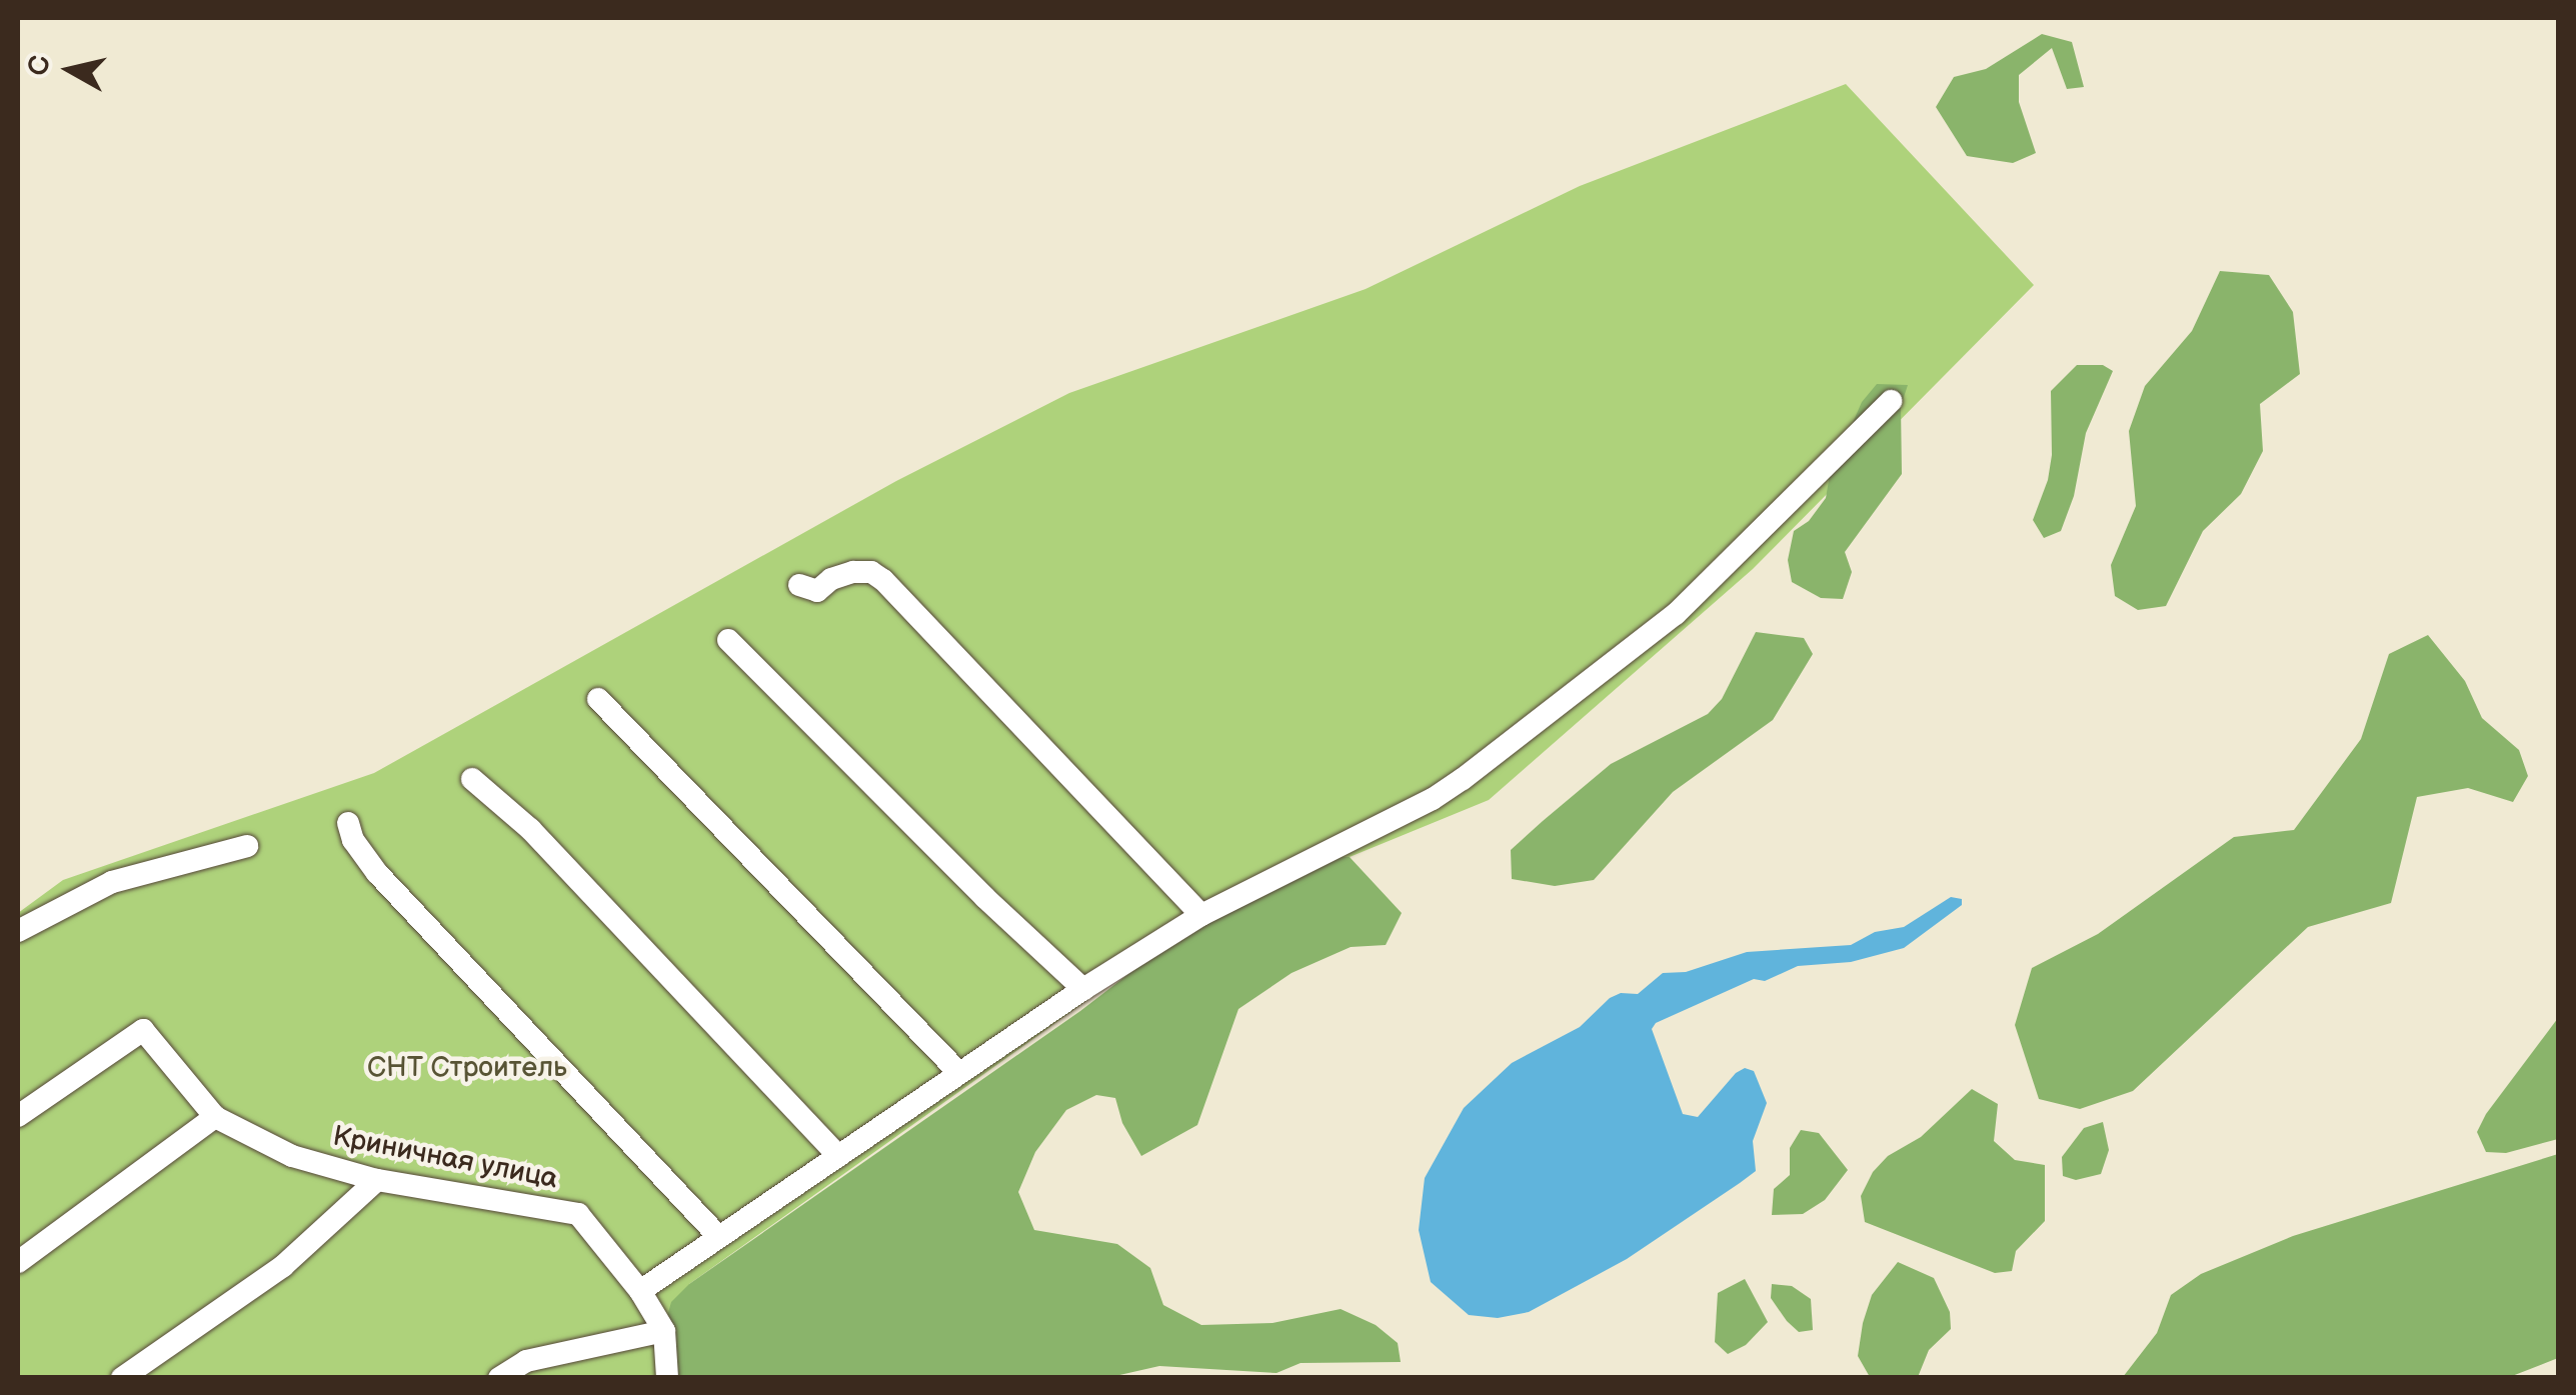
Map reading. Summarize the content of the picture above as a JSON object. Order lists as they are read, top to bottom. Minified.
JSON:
{"streets":{"street":["Криничная улица"]},"parks":["СНТ Строитель"],"north":"left"}
